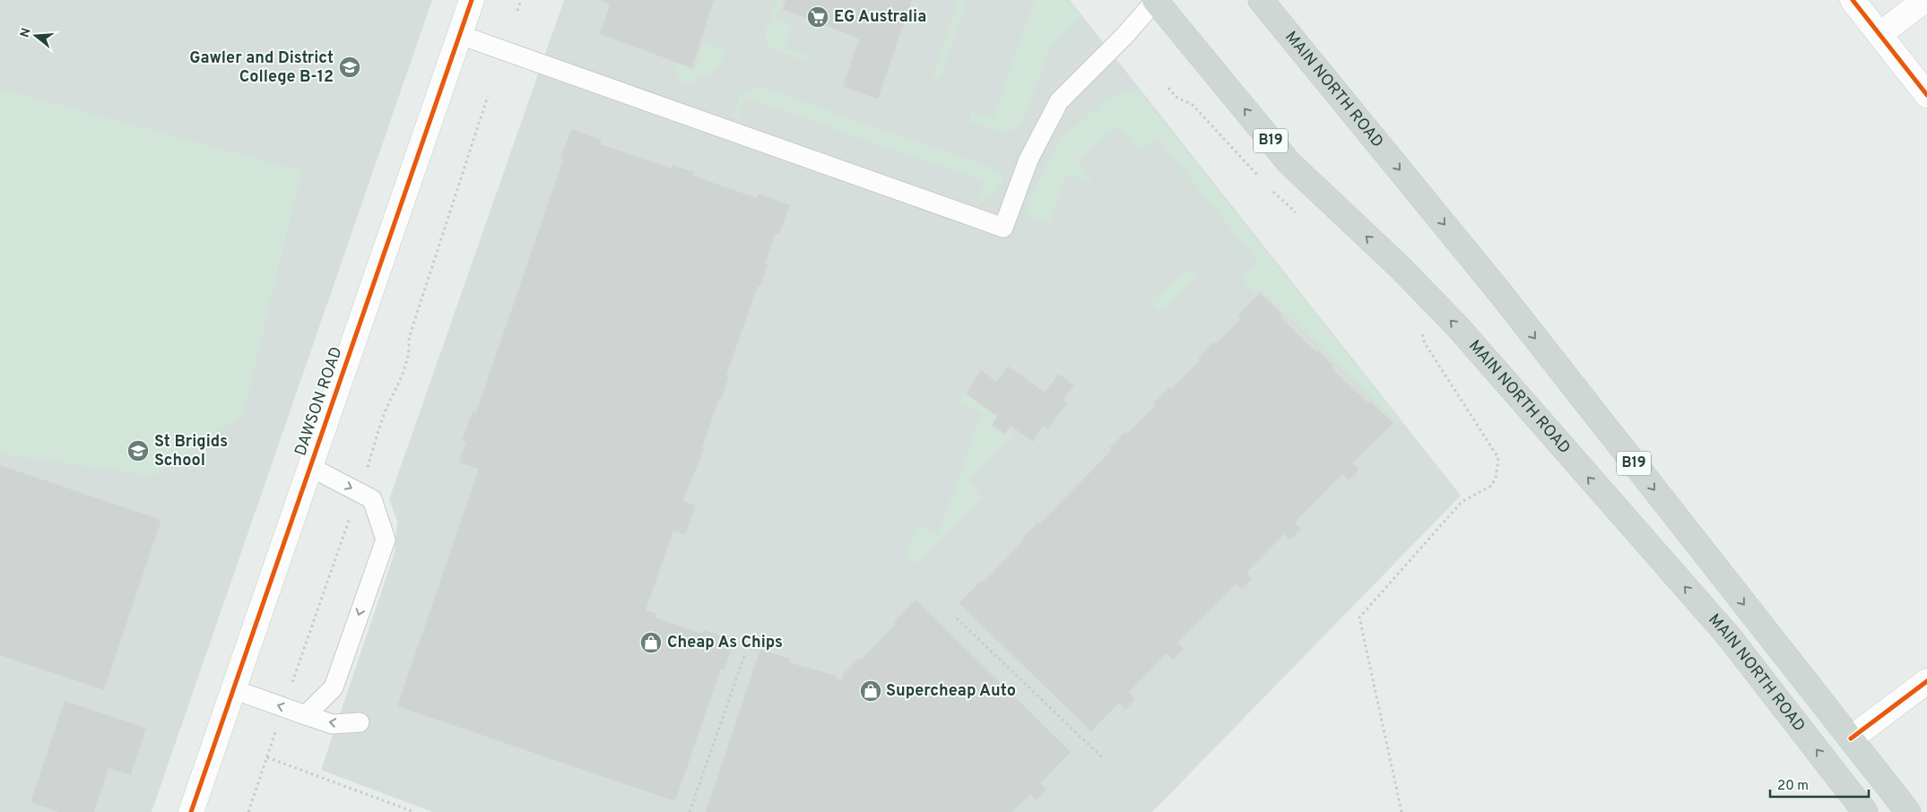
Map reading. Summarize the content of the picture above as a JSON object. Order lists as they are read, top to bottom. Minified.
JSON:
{"streets":{"main road":["MAIN NORTH ROAD","B19"],"street":["DAWSON ROAD"]},"places":{"supermarket":["EG Australia"],"school or university":["Gawler and District College B-12","St Brigids School"],"shop":["Cheap As Chips","Supercheap Auto"]},"scale_bar":"20 m","north":"left"}
